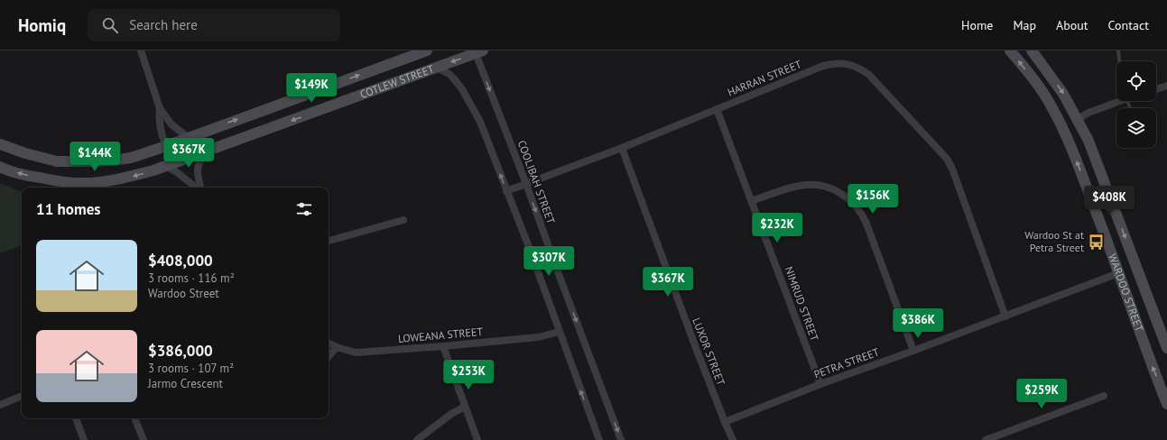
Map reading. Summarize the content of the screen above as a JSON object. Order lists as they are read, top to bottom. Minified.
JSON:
{"streets":{"main road":["COTLEW STREET","WARDOO STREET"],"street":["HARRAN STREET","COOLIBAH STREET","NIMRUD STREET","LOWEANA STREET","LUXOR STREET","PETRA STREET"]},"crossings":[["HARRAN STREET","COOLIBAH STREET"],["HARRAN STREET","NIMRUD STREET"],["HARRAN STREET","LUXOR STREET"],["HARRAN STREET","PETRA STREET"],["COTLEW STREET","COOLIBAH STREET"],["WARDOO STREET","PETRA STREET"],["NIMRUD STREET","PETRA STREET"],["LUXOR STREET","PETRA STREET"]],"places":{"bus stop":["Wardoo St at Petra Street"]},"page":{"header":"Homiq","search":"Search here","nav":["Home","Map","About","Contact"],"price":["$149K","$367K","$144K","$156K","$408K","$232K","$307K","$367K","$386K","$253K","$259K"],"heading":"11 homes","list":[{"name":"$408,000","note":"3 rooms · 116 m² · Wardoo Street"},{"name":"$386,000","note":"3 rooms · 107 m² · Jarmo Crescent"}]}}
